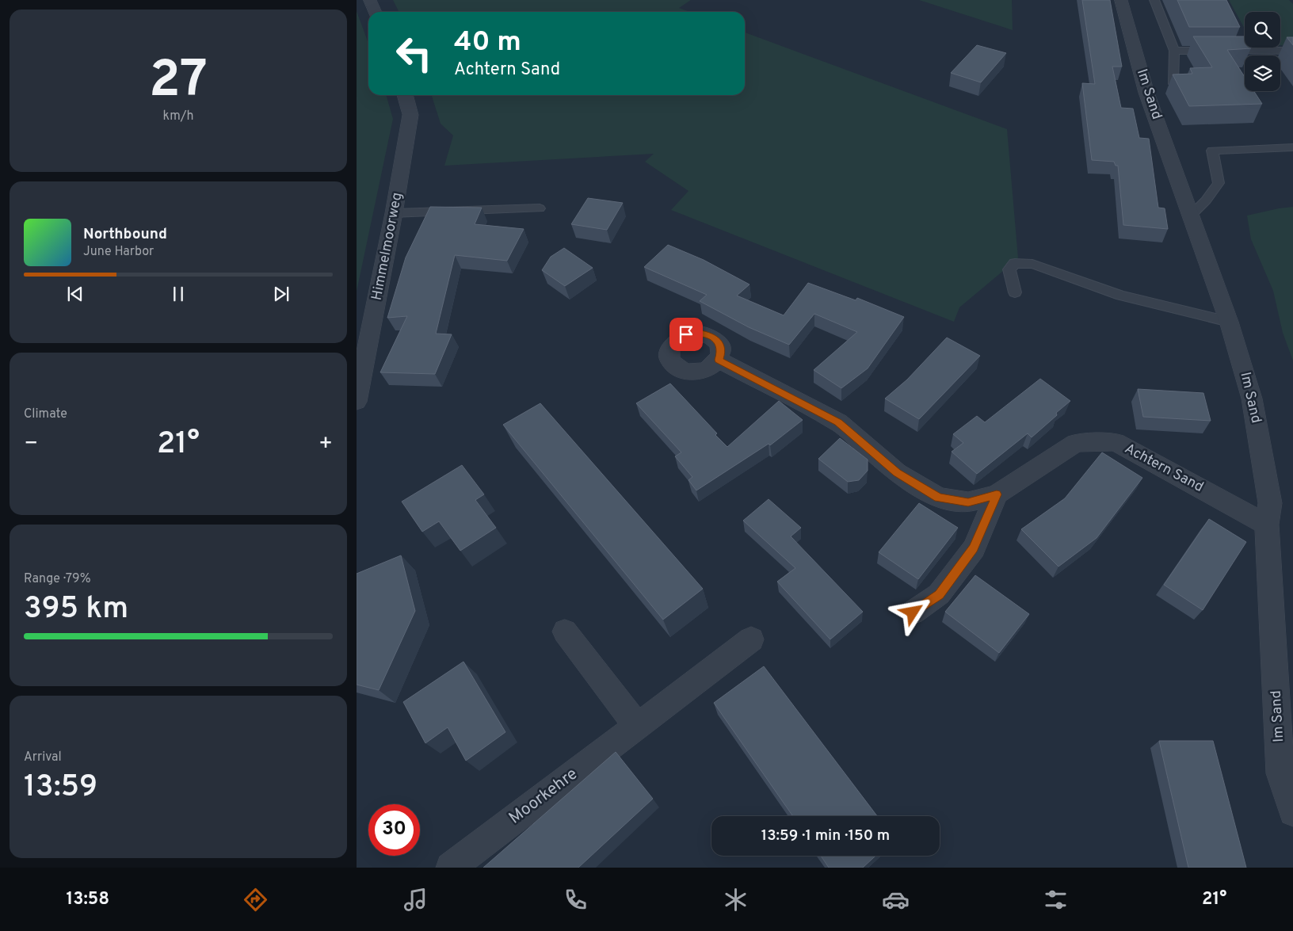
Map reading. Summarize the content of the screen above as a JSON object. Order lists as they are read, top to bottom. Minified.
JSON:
{"streets":{"street":["Im Sand","Himmelmoorweg","Achtern Sand","Moorkehre"]},"crossings":[["Im Sand","Achtern Sand"]],"page":{"tile":[["27","km/h"],"Climate",["Range · 79%","395 km"],["Arrival","13:59"]],"turn":["40 m","Achtern Sand"],"song":["Northbound","June Harbor"],"heat":["−","21°","+"],"limit":"30","trip":"13:59 · 1 min · 150 m","tabs":["13:58","21°"]}}
